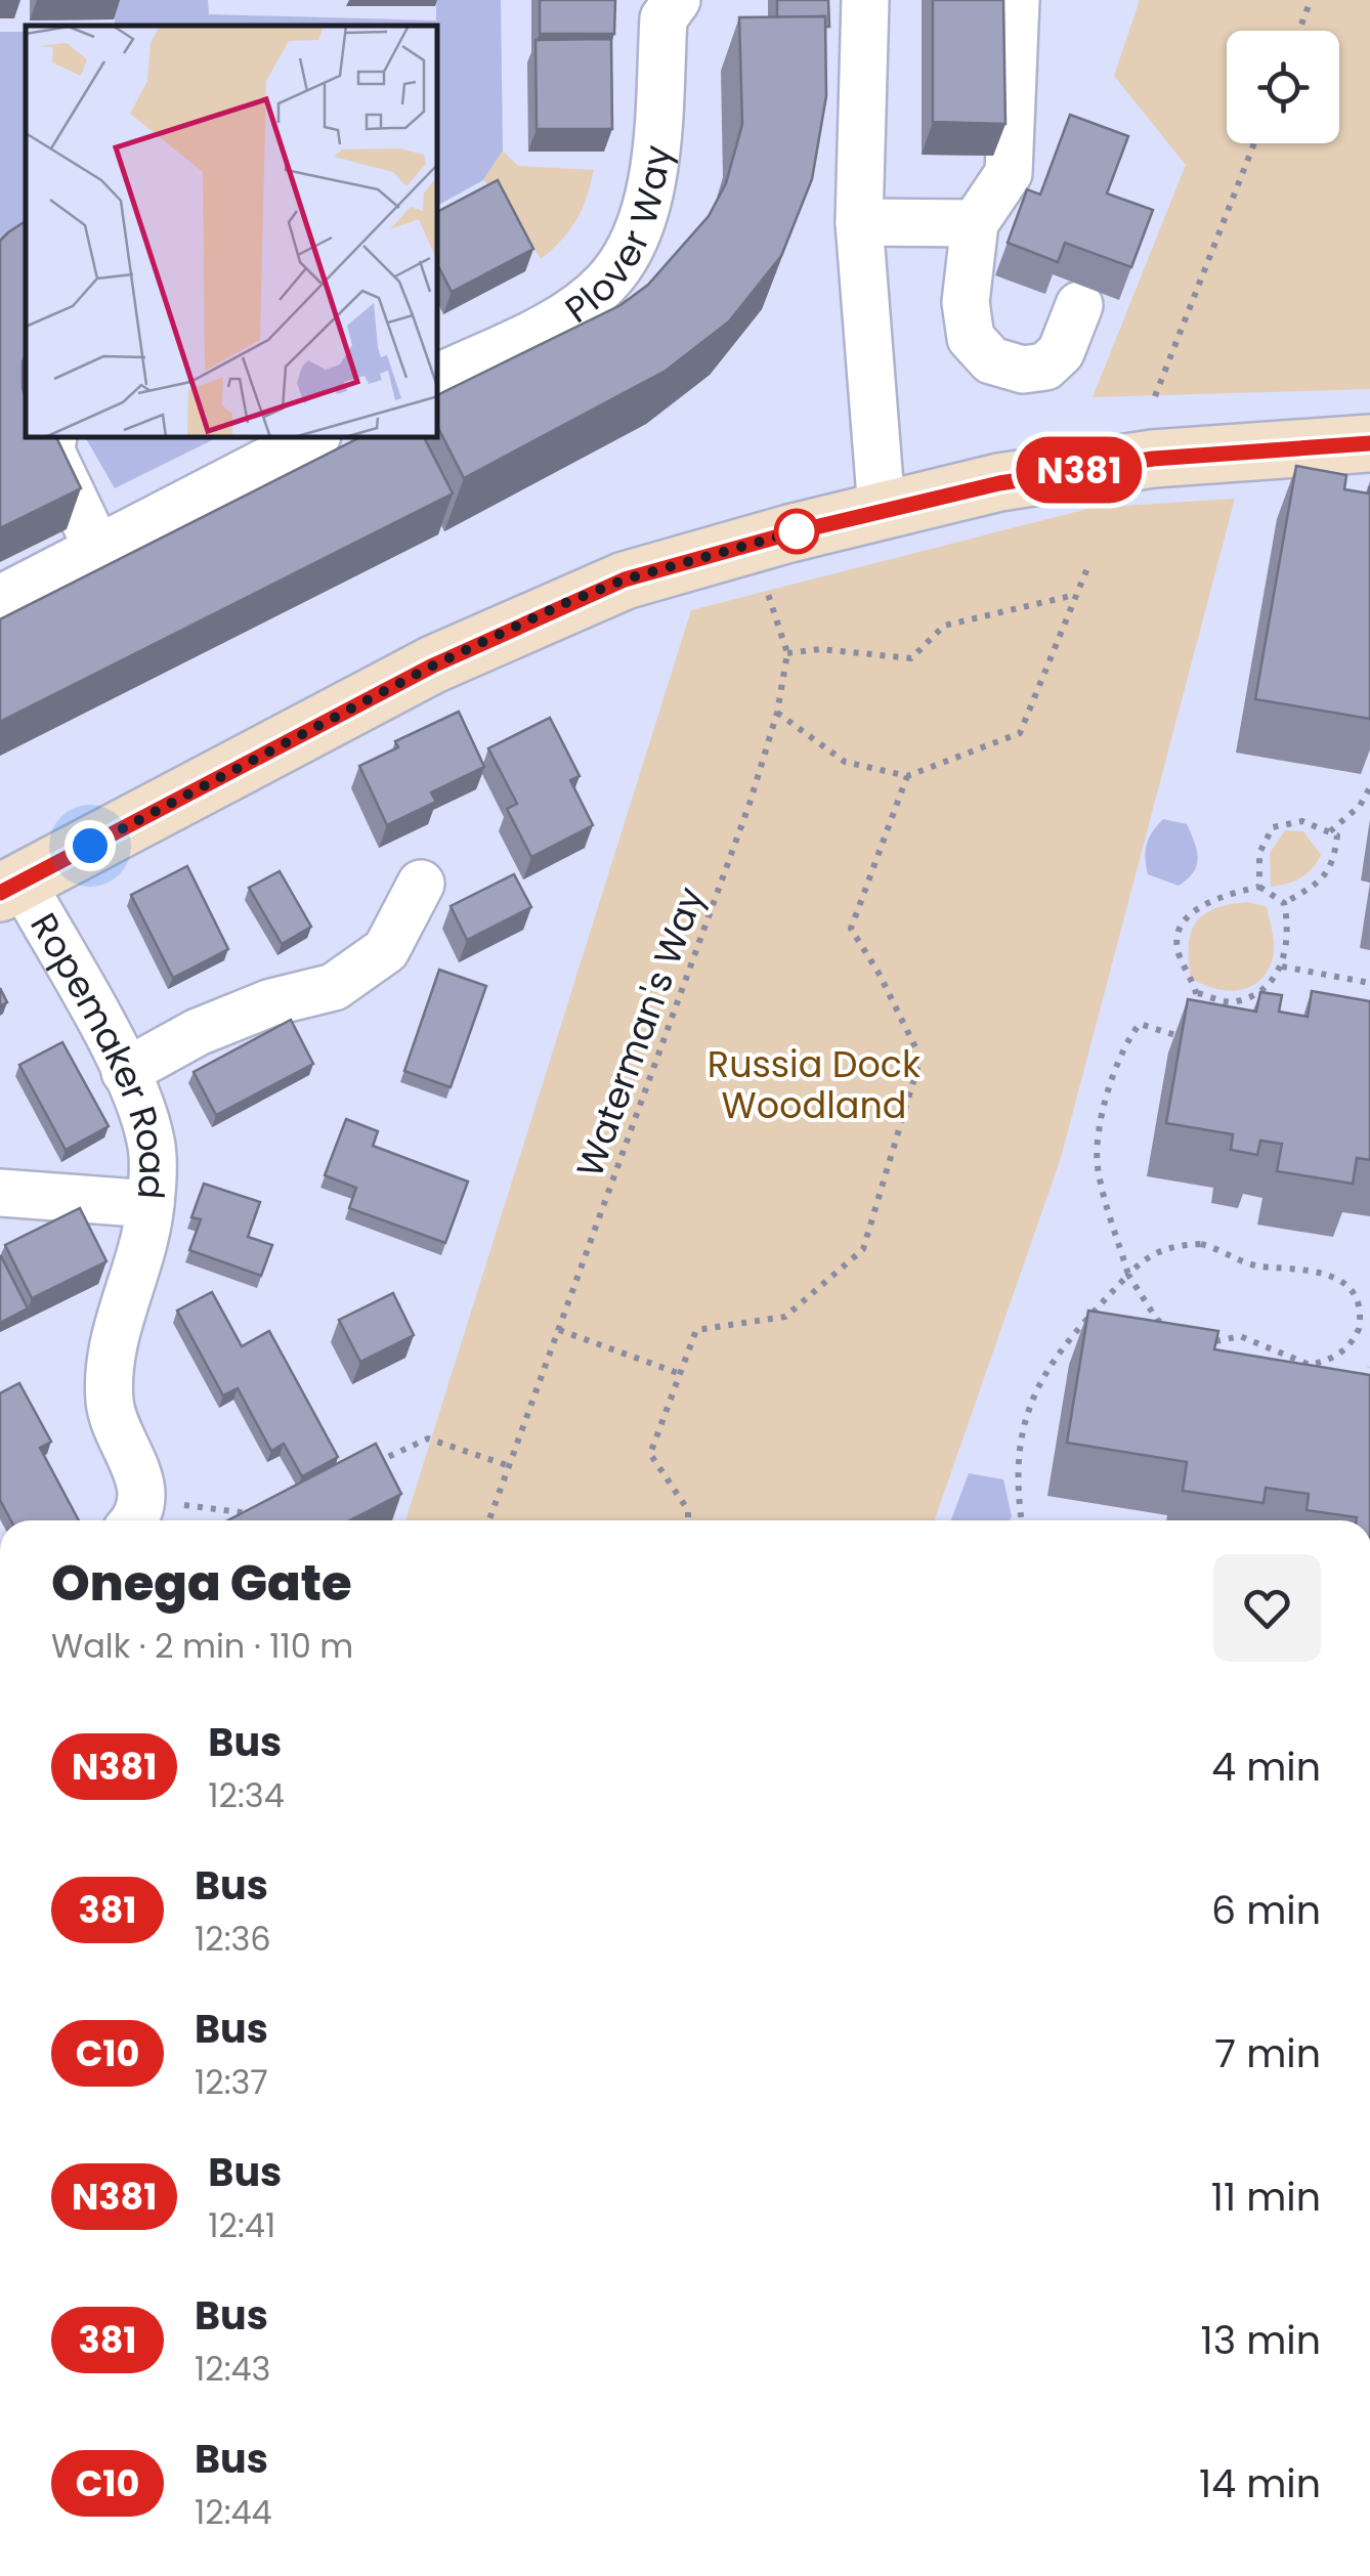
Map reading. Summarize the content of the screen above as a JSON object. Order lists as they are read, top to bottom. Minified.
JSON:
{"streets":{"street":["Plover Way","Ropemaker Road"],"path":["Waterman's Way"]},"parks":["Russia Dock Woodland"],"lines":["bus line N381"],"page":{"on_map":"N381","heading":["Onega Gate","Walk · 2 min · 110 m"],"list":[{"mark":"N381","name":"Bus","note":"12:34","value":"4 min"},{"mark":"381","name":"Bus","note":"12:36","value":"6 min"},{"mark":"C10","name":"Bus","note":"12:37","value":"7 min"},{"mark":"N381","name":"Bus","note":"12:41","value":"11 min"},{"mark":"381","name":"Bus","note":"12:43","value":"13 min"},{"mark":"C10","name":"Bus","note":"12:44","value":"14 min"}]}}
